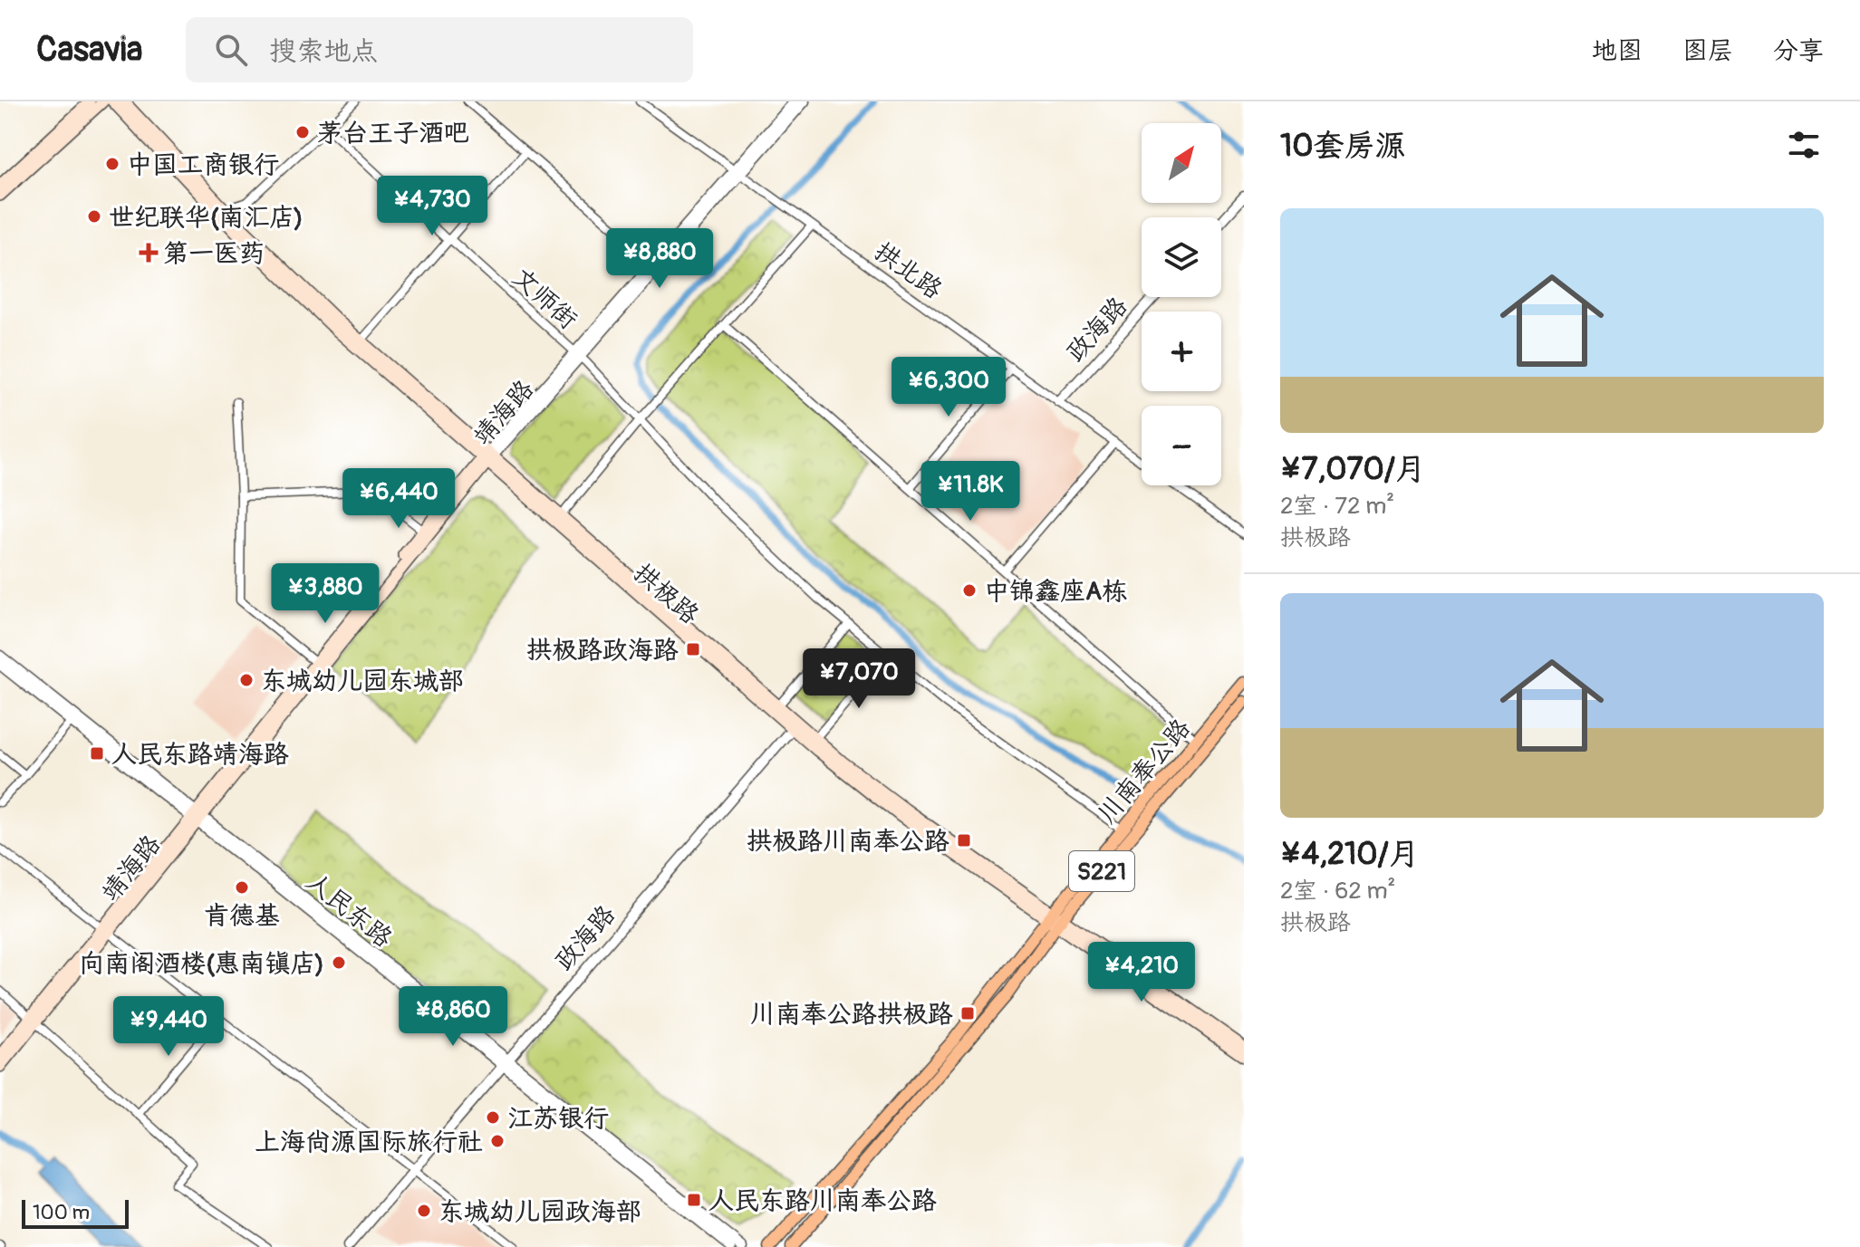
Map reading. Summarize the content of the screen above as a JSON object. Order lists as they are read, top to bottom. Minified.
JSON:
{"streets":{"main road":["靖海路","拱极路","川南奉公路","S221"],"street":["拱北路","文师街","政海路","人民东路"]},"crossings":[["拱北路","政海路"],["拱北路","靖海路"],["文师街","靖海路"],["文师街","川南奉公路"],["政海路","拱极路"],["政海路","人民东路"],["靖海路","拱极路"],["靖海路","人民东路"],["拱极路","川南奉公路"]],"places":{"other":["茅台王子酒吧","中国工商银行","世纪联华(南汇店)","中锦鑫座A栋","东城幼儿园东城部","肯德基","向南阁酒楼(惠南镇店)","江苏银行","上海尚源国际旅行社","东城幼儿园政海部"],"health":["第一医药"],"transit":["拱极路政海路","人民东路靖海路","拱极路川南奉公路","川南奉公路拱极路","人民东路川南奉公路"]},"scale_bar":"100 m","north":"top right","page":{"header":"Casavia","search":"搜索地点","nav":["地图","图层","分享"],"heading":"10套房源","map_buttons":["+","−"],"price":["¥4,730","¥8,880","¥6,300","¥11.8K","¥6,440","¥3,880","¥7,070","¥4,210","¥8,860","¥9,440"],"list":[{"name":"¥7,070/月","note":"2室 · 72 m² · 拱极路"},{"name":"¥4,210/月","note":"2室 · 62 m² · 拱极路"}],"scale":"100 m"}}
